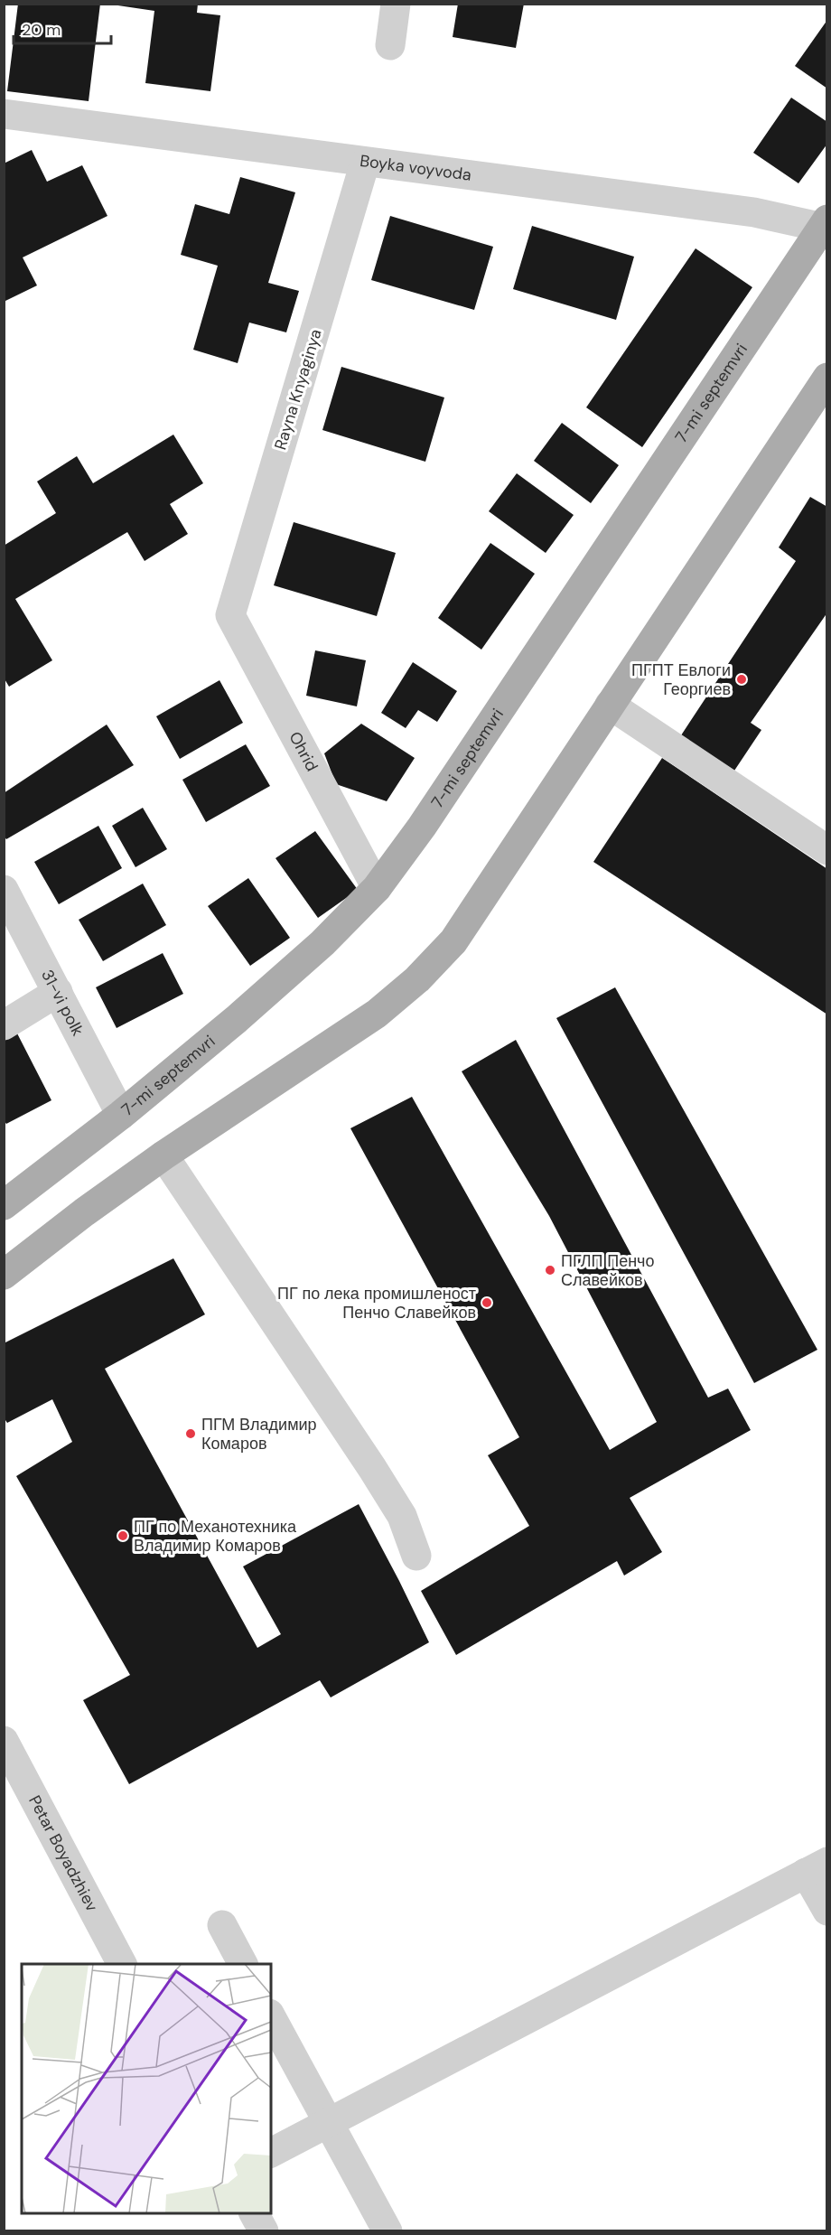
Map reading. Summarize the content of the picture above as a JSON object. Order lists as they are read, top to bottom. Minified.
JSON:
{"streets":{"main road":["7-mi septemvri"],"street":["Boyka voyvoda","Rayna Knyaginya","Ohrid","31-vi polk","Petar Boyadzhiev"]},"crossings":[["Boyka voyvoda","Rayna Knyaginya"],["Boyka voyvoda","7-mi septemvri"],["Rayna Knyaginya","Ohrid"],["7-mi septemvri","Ohrid"],["7-mi septemvri","31-vi polk"]],"places":["ПГПТ Евлоги Георгиев","ПГЛП Пенчо Славейков","ПГ по лека промишленост Пенчо Славейков","ПГМ Владимир Комаров","ПГ по Механотехника Владимир Комаров"],"scale_bar":"20 m"}
